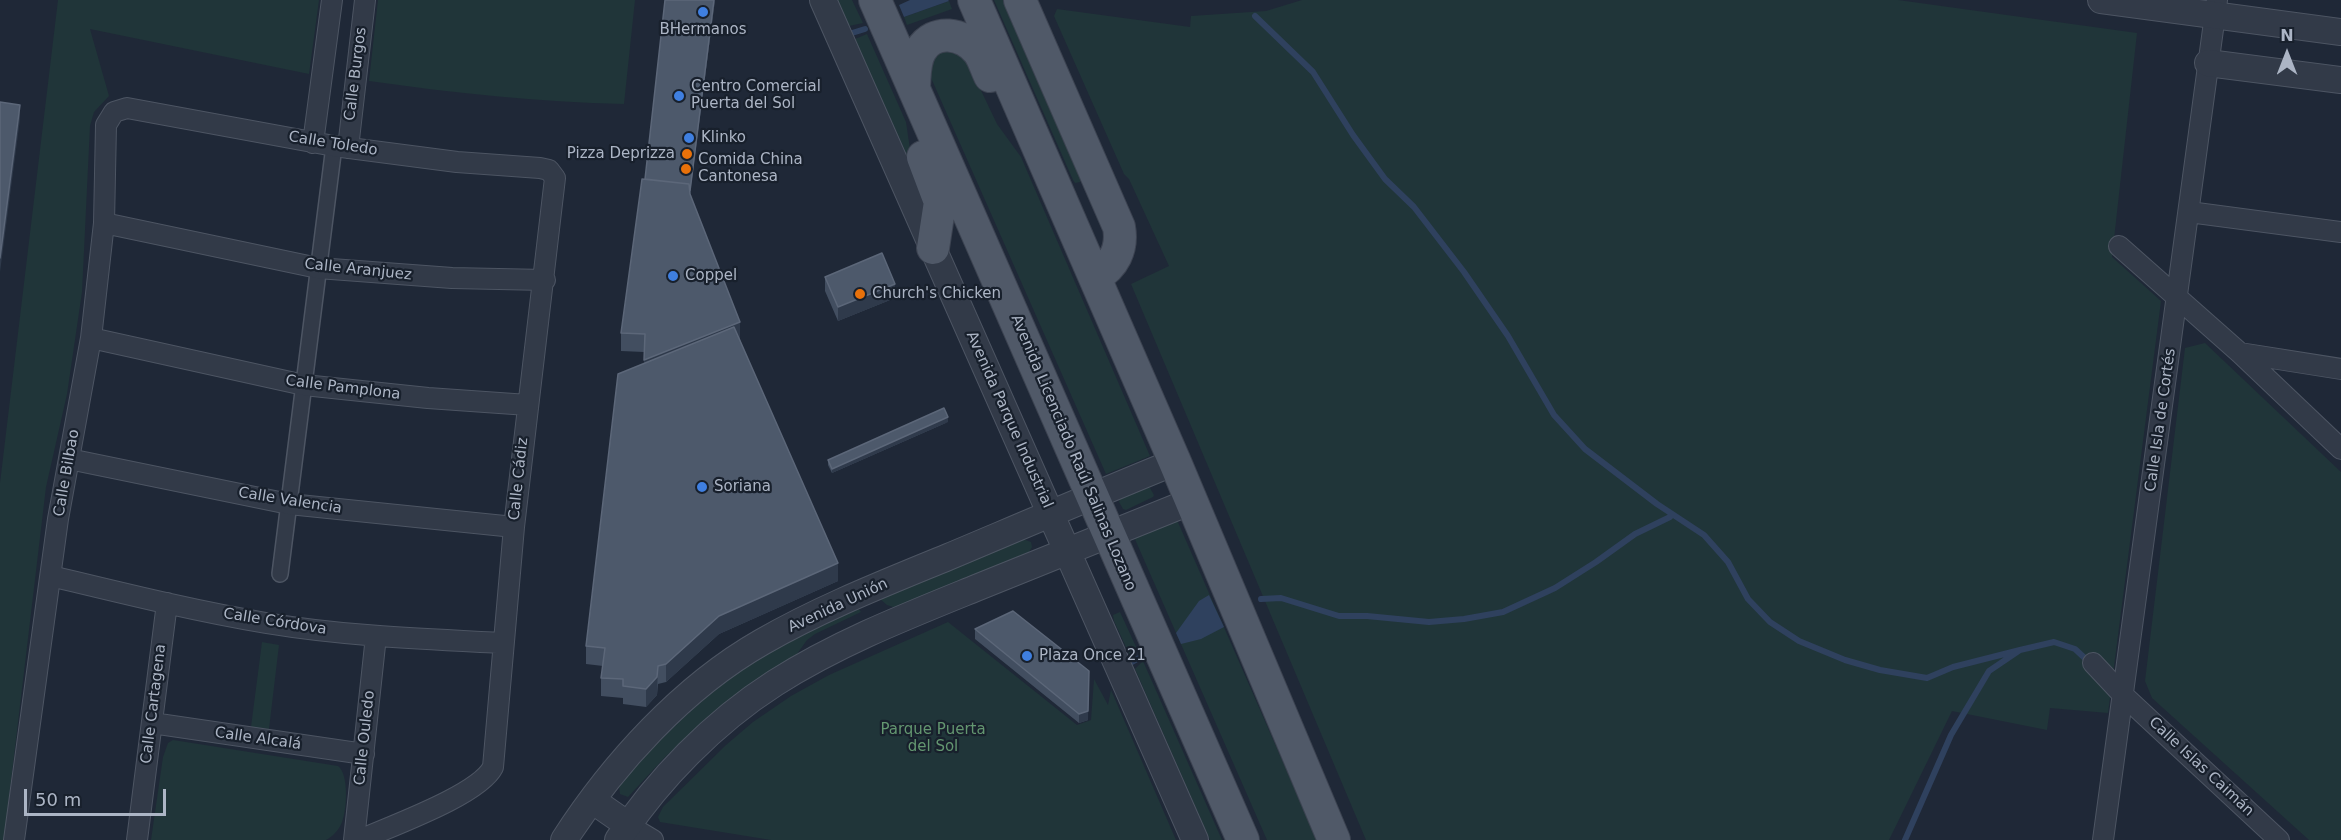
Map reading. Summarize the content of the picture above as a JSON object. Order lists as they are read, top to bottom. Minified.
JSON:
{"streets":{"main road":["Avenida Licenciado Raúl Salinas Lozano"],"street":["Calle Burgos","Calle Toledo","Calle Aranjuez","Calle Pamplona","Avenida Parque Industrial","Calle Isla de Cortés","Calle Bilbao","Calle Cádiz","Calle Valencia","Avenida Unión","Calle Córdova","Calle Cartagena","Calle Ouledo","Calle Alcalá","Calle Islas Caimán"]},"crossings":[["Calle Burgos","Calle Toledo"],["Calle Burgos","Calle Aranjuez"],["Calle Burgos","Calle Pamplona"],["Calle Burgos","Calle Valencia"],["Calle Toledo","Calle Bilbao"],["Calle Toledo","Calle Cádiz"],["Calle Aranjuez","Calle Bilbao"],["Calle Aranjuez","Calle Cádiz"],["Calle Pamplona","Calle Bilbao"],["Calle Pamplona","Calle Cádiz"],["Avenida Parque Industrial","Avenida Unión"],["Calle Isla de Cortés","Calle Islas Caimán"],["Avenida Licenciado Raúl Salinas Lozano","Avenida Unión"],["Calle Bilbao","Calle Valencia"],["Calle Bilbao","Calle Córdova"],["Calle Cádiz","Calle Valencia"],["Calle Cádiz","Calle Córdova"],["Calle Córdova","Calle Cartagena"],["Calle Córdova","Calle Ouledo"],["Calle Cartagena","Calle Alcalá"],["Calle Ouledo","Calle Alcalá"]],"parks":["Parque Puerta del Sol"],"places":["BHermanos","Centro Comercial Puerta del Sol","Klinko","Pizza Deprizza","Comida China Cantonesa","Coppel","Church's Chicken","Soriana","Plaza Once 21"],"scale_bar":"50 m","north":"top"}
